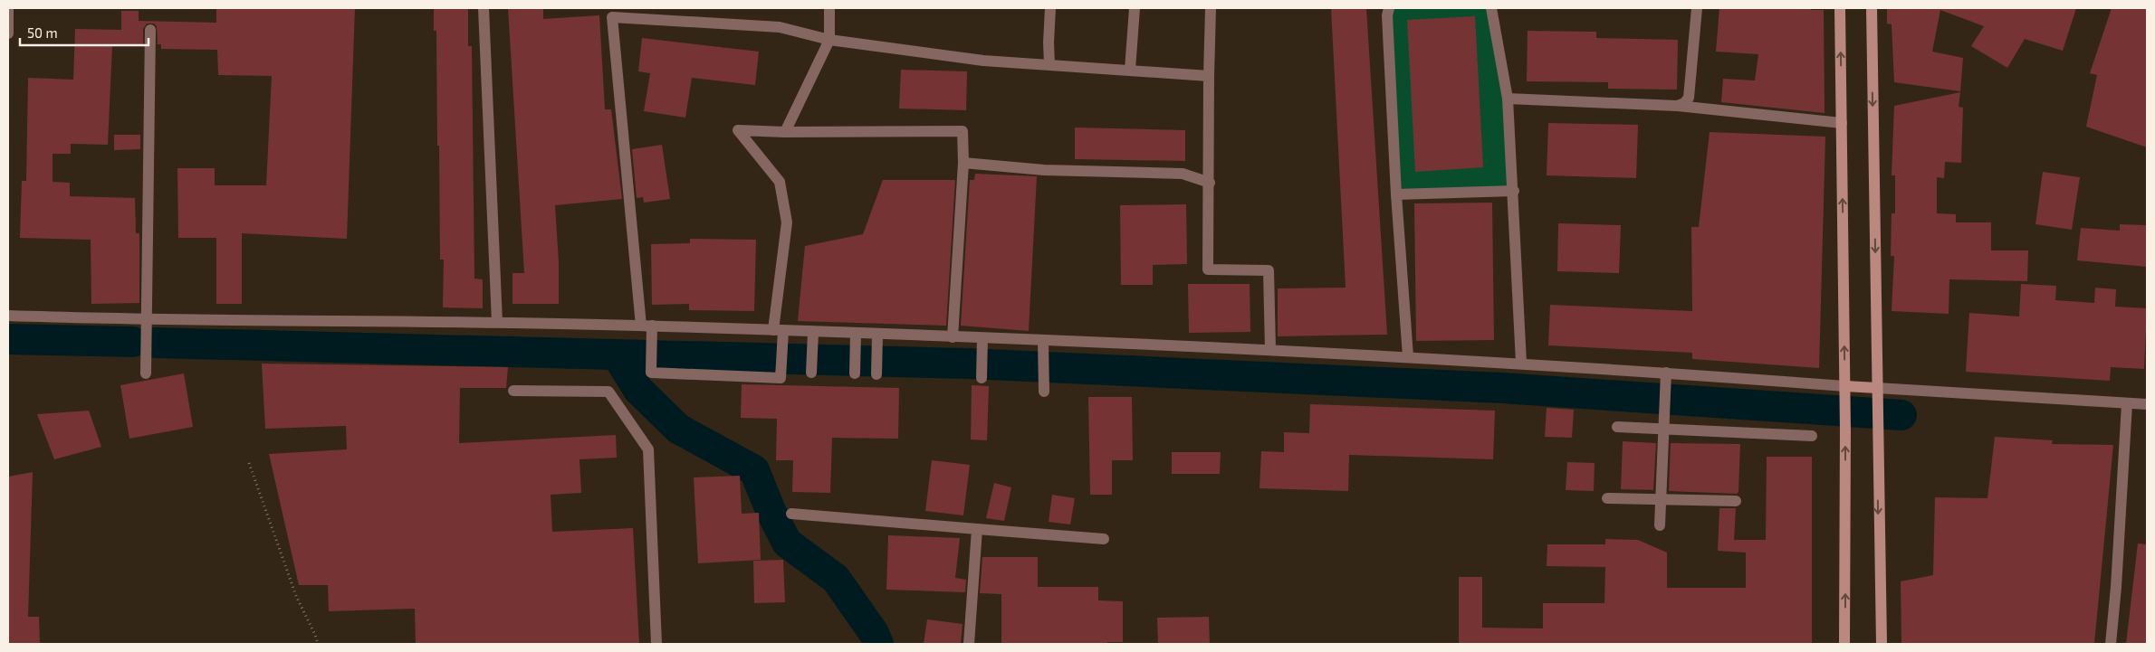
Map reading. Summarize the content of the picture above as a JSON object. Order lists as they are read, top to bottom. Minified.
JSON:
{"scale_bar":"50 m"}
